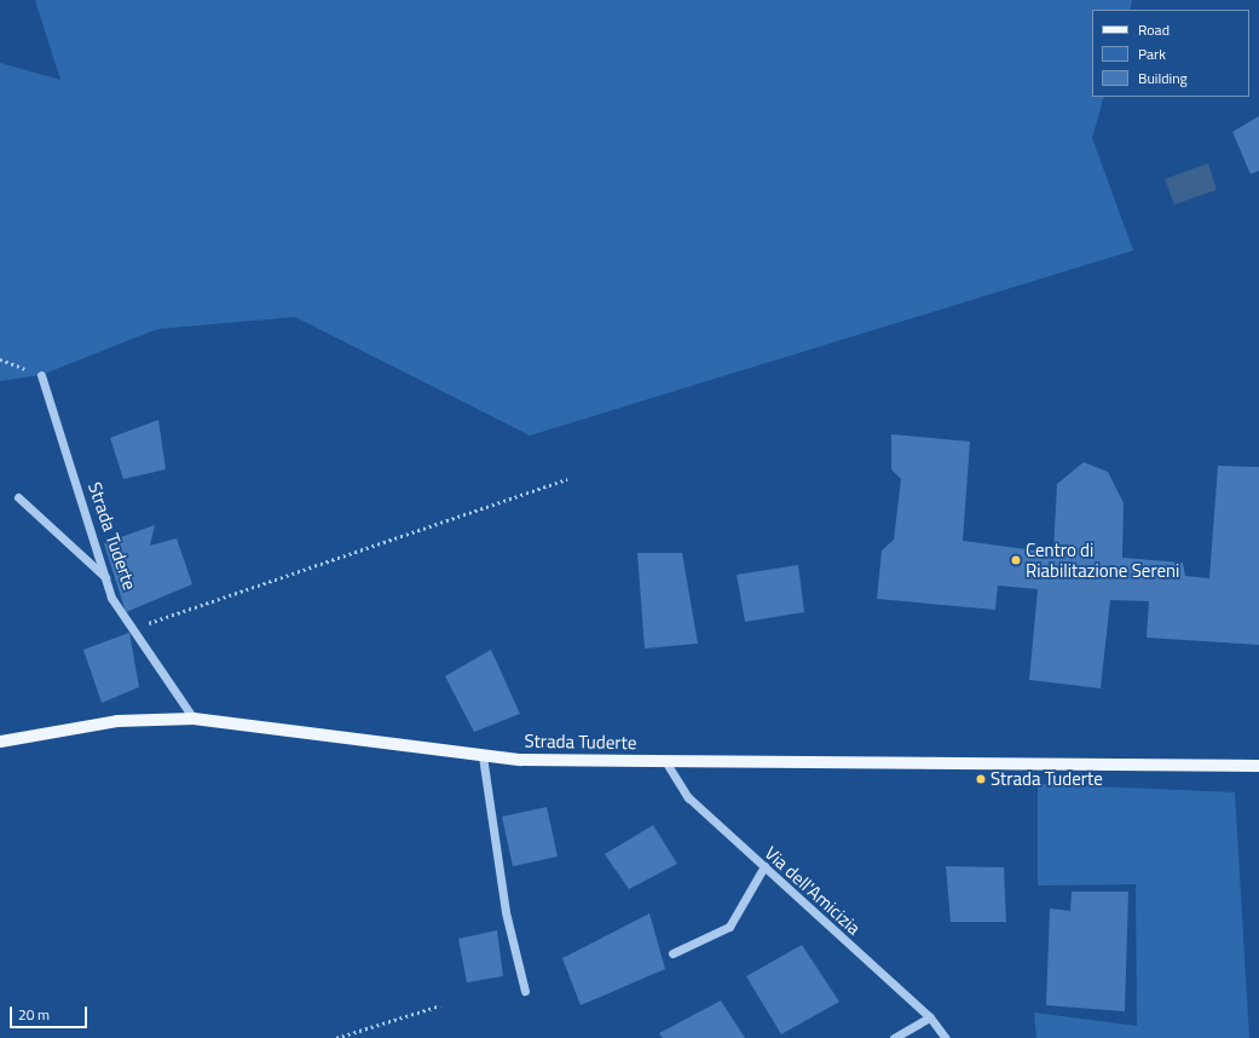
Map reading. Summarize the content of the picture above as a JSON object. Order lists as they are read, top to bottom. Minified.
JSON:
{"streets":{"main road":["Strada Tuderte"],"street":["Via dell'Amicizia"]},"crossings":[["Strada Tuderte","Via dell'Amicizia"]],"places":["Centro di Riabilitazione Sereni","Strada Tuderte"],"legend":["Road","Park","Building"],"scale_bar":"20 m"}
